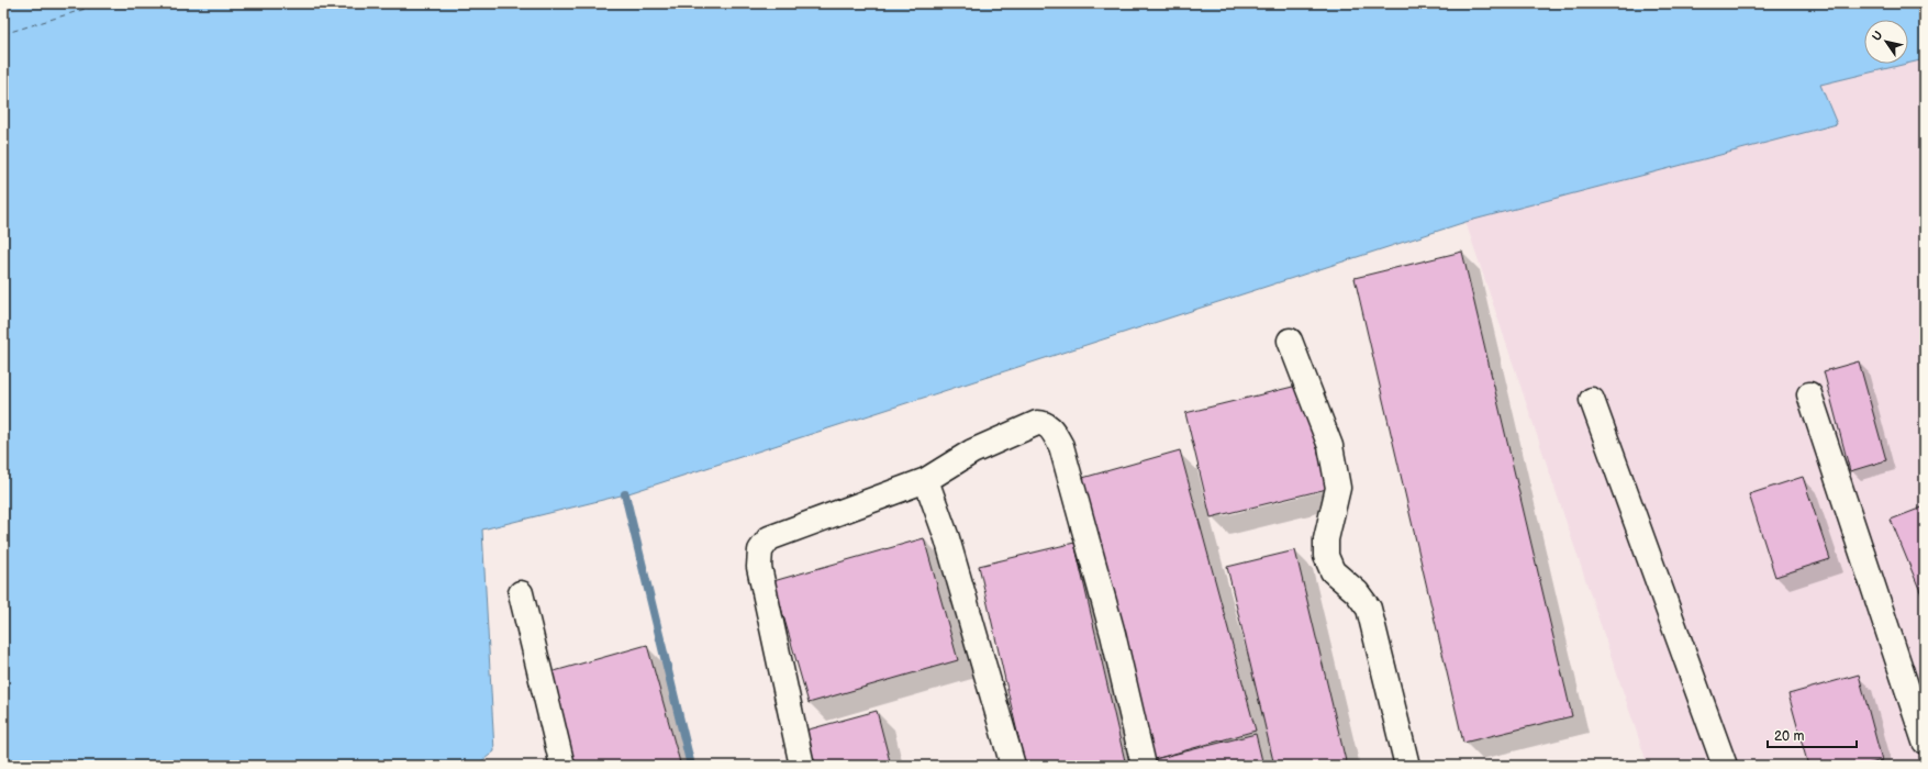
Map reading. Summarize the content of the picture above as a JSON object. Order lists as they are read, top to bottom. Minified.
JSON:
{"scale_bar":"20 m","north":"top left"}
